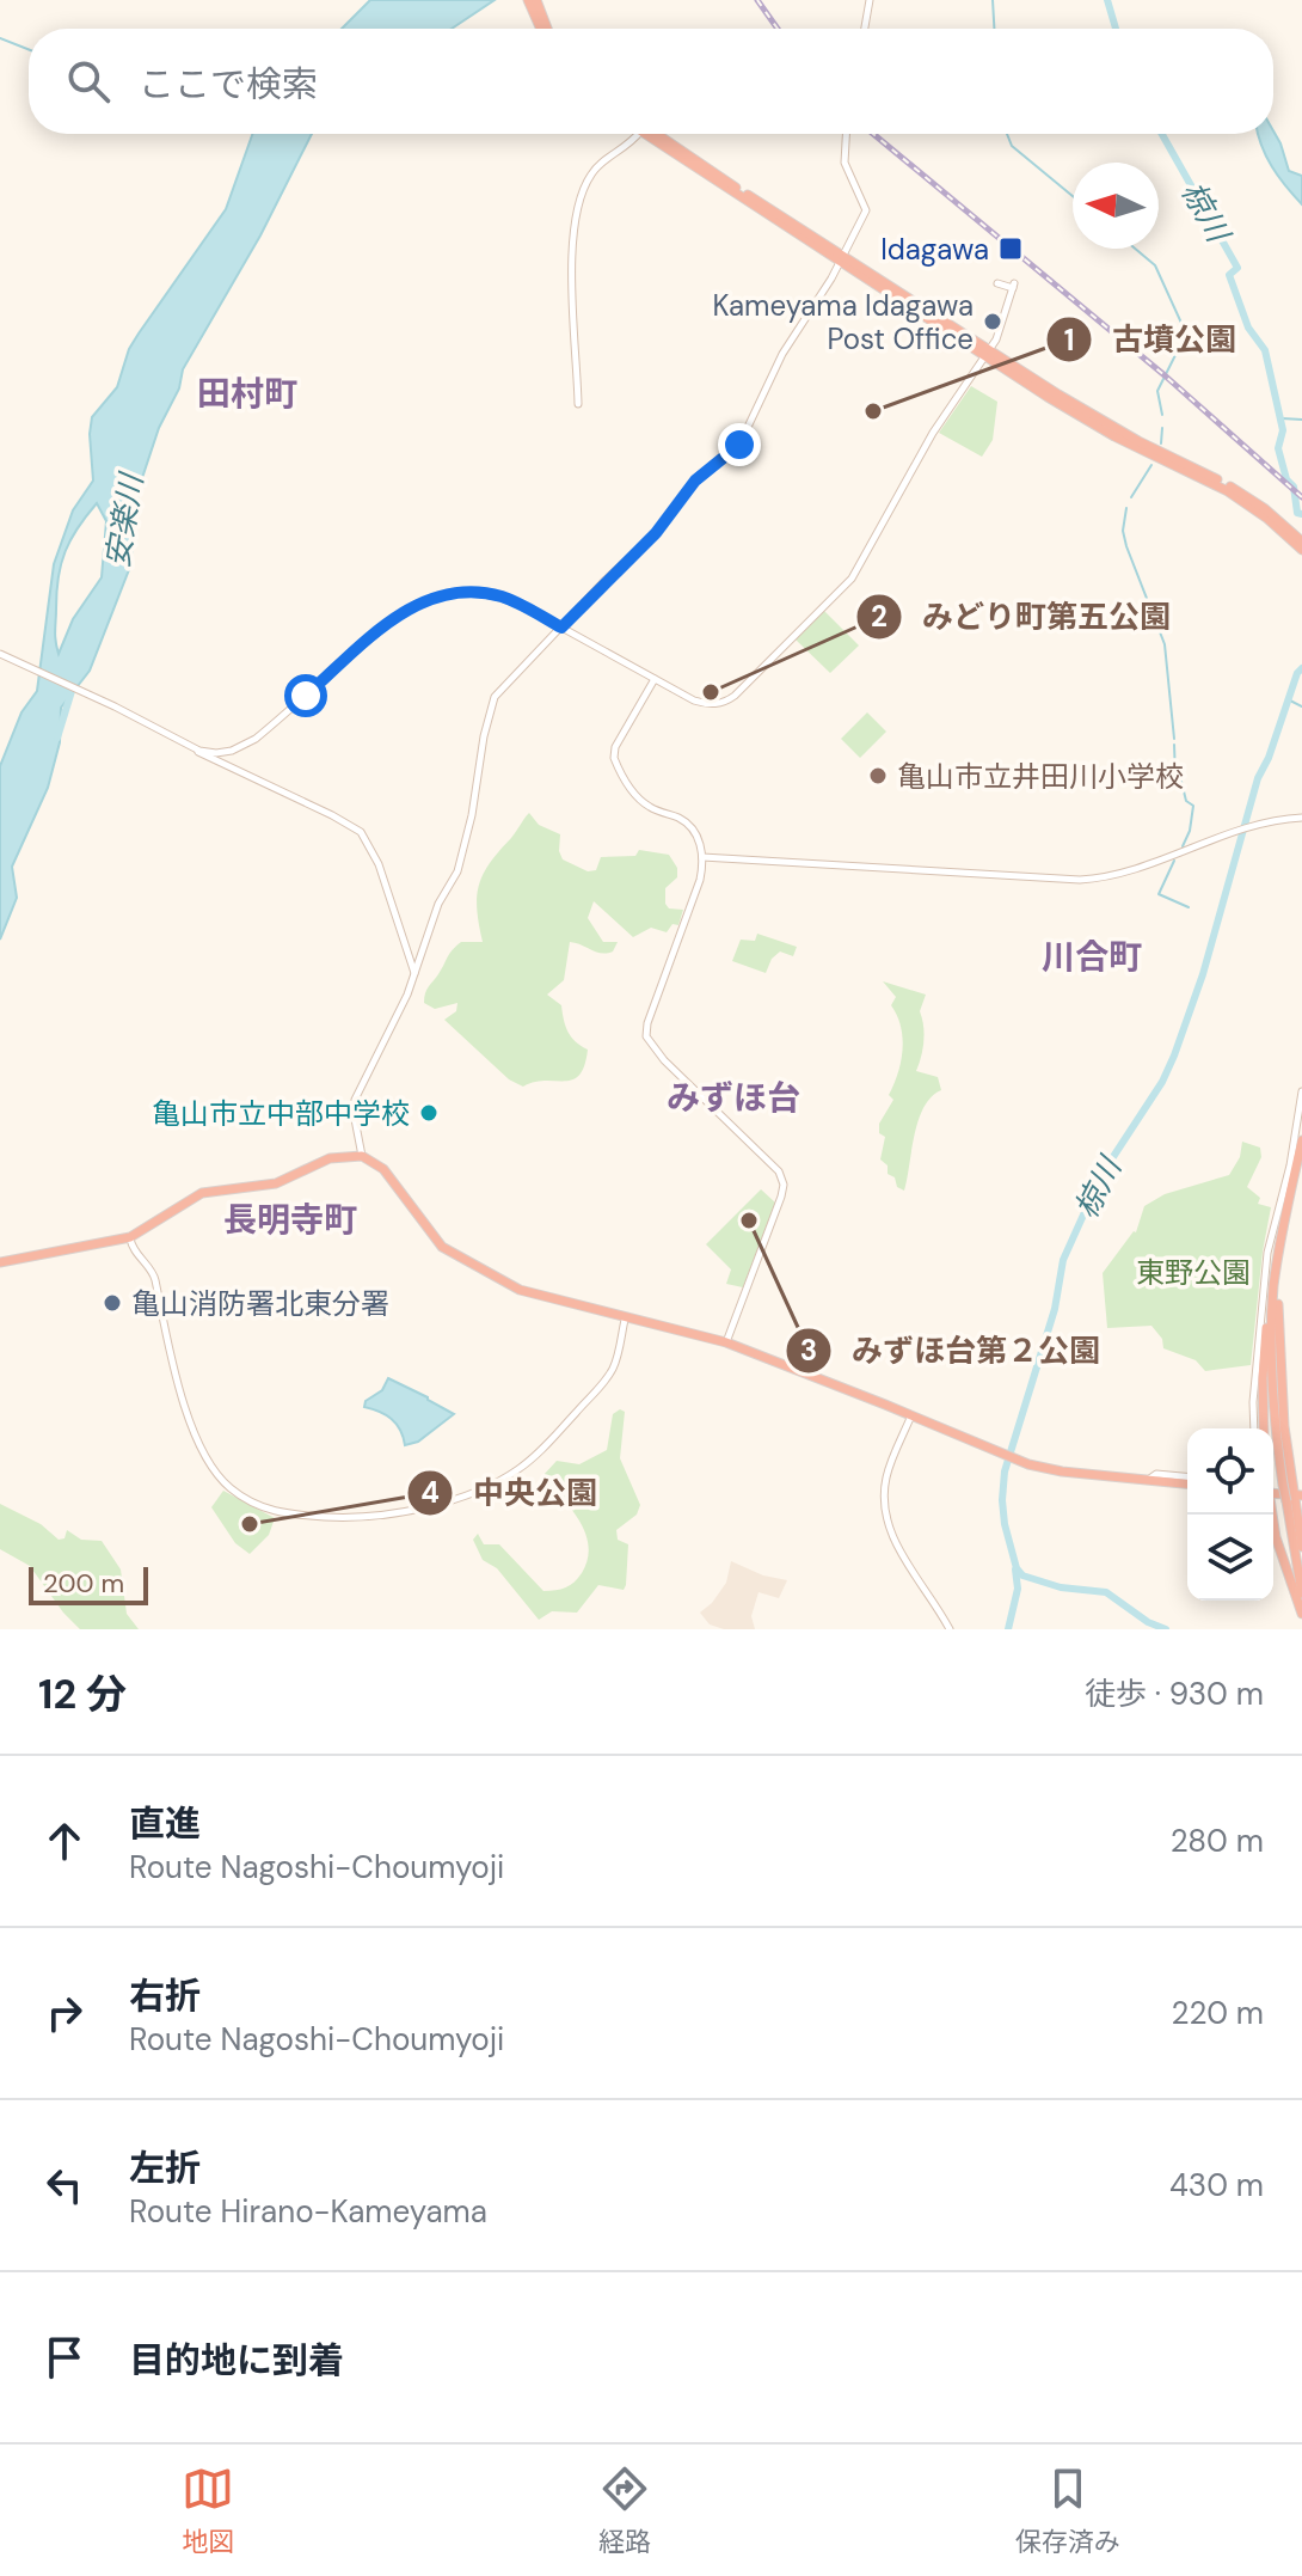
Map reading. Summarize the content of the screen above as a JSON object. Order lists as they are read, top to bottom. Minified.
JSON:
{"districts":["田村町","川合町","みずほ台","長明寺町"],"water":["椋川","安楽川"],"parks":["東野公園"],"places":{"transit":["Idagawa"],"other":["Kameyama Idagawa Post Office","古墳公園","みどり町第五公園","亀山市立井田川小学校","亀山市立中部中学校","みずほ台第２公園","亀山消防署北東分署","中央公園"]},"scale_bar":"200 m","north":"left","page":{"search":"ここで検索","scale":"200 m","heading":["12 分","徒歩 · 930 m"],"list":[["直進","Route Nagoshi-Choumyoji","280 m"],["右折","Route Nagoshi-Choumyoji","220 m"],["左折","Route Hirano-Kameyama","430 m"],"目的地に到着"],"nav":["地図","経路","保存済み"]}}
